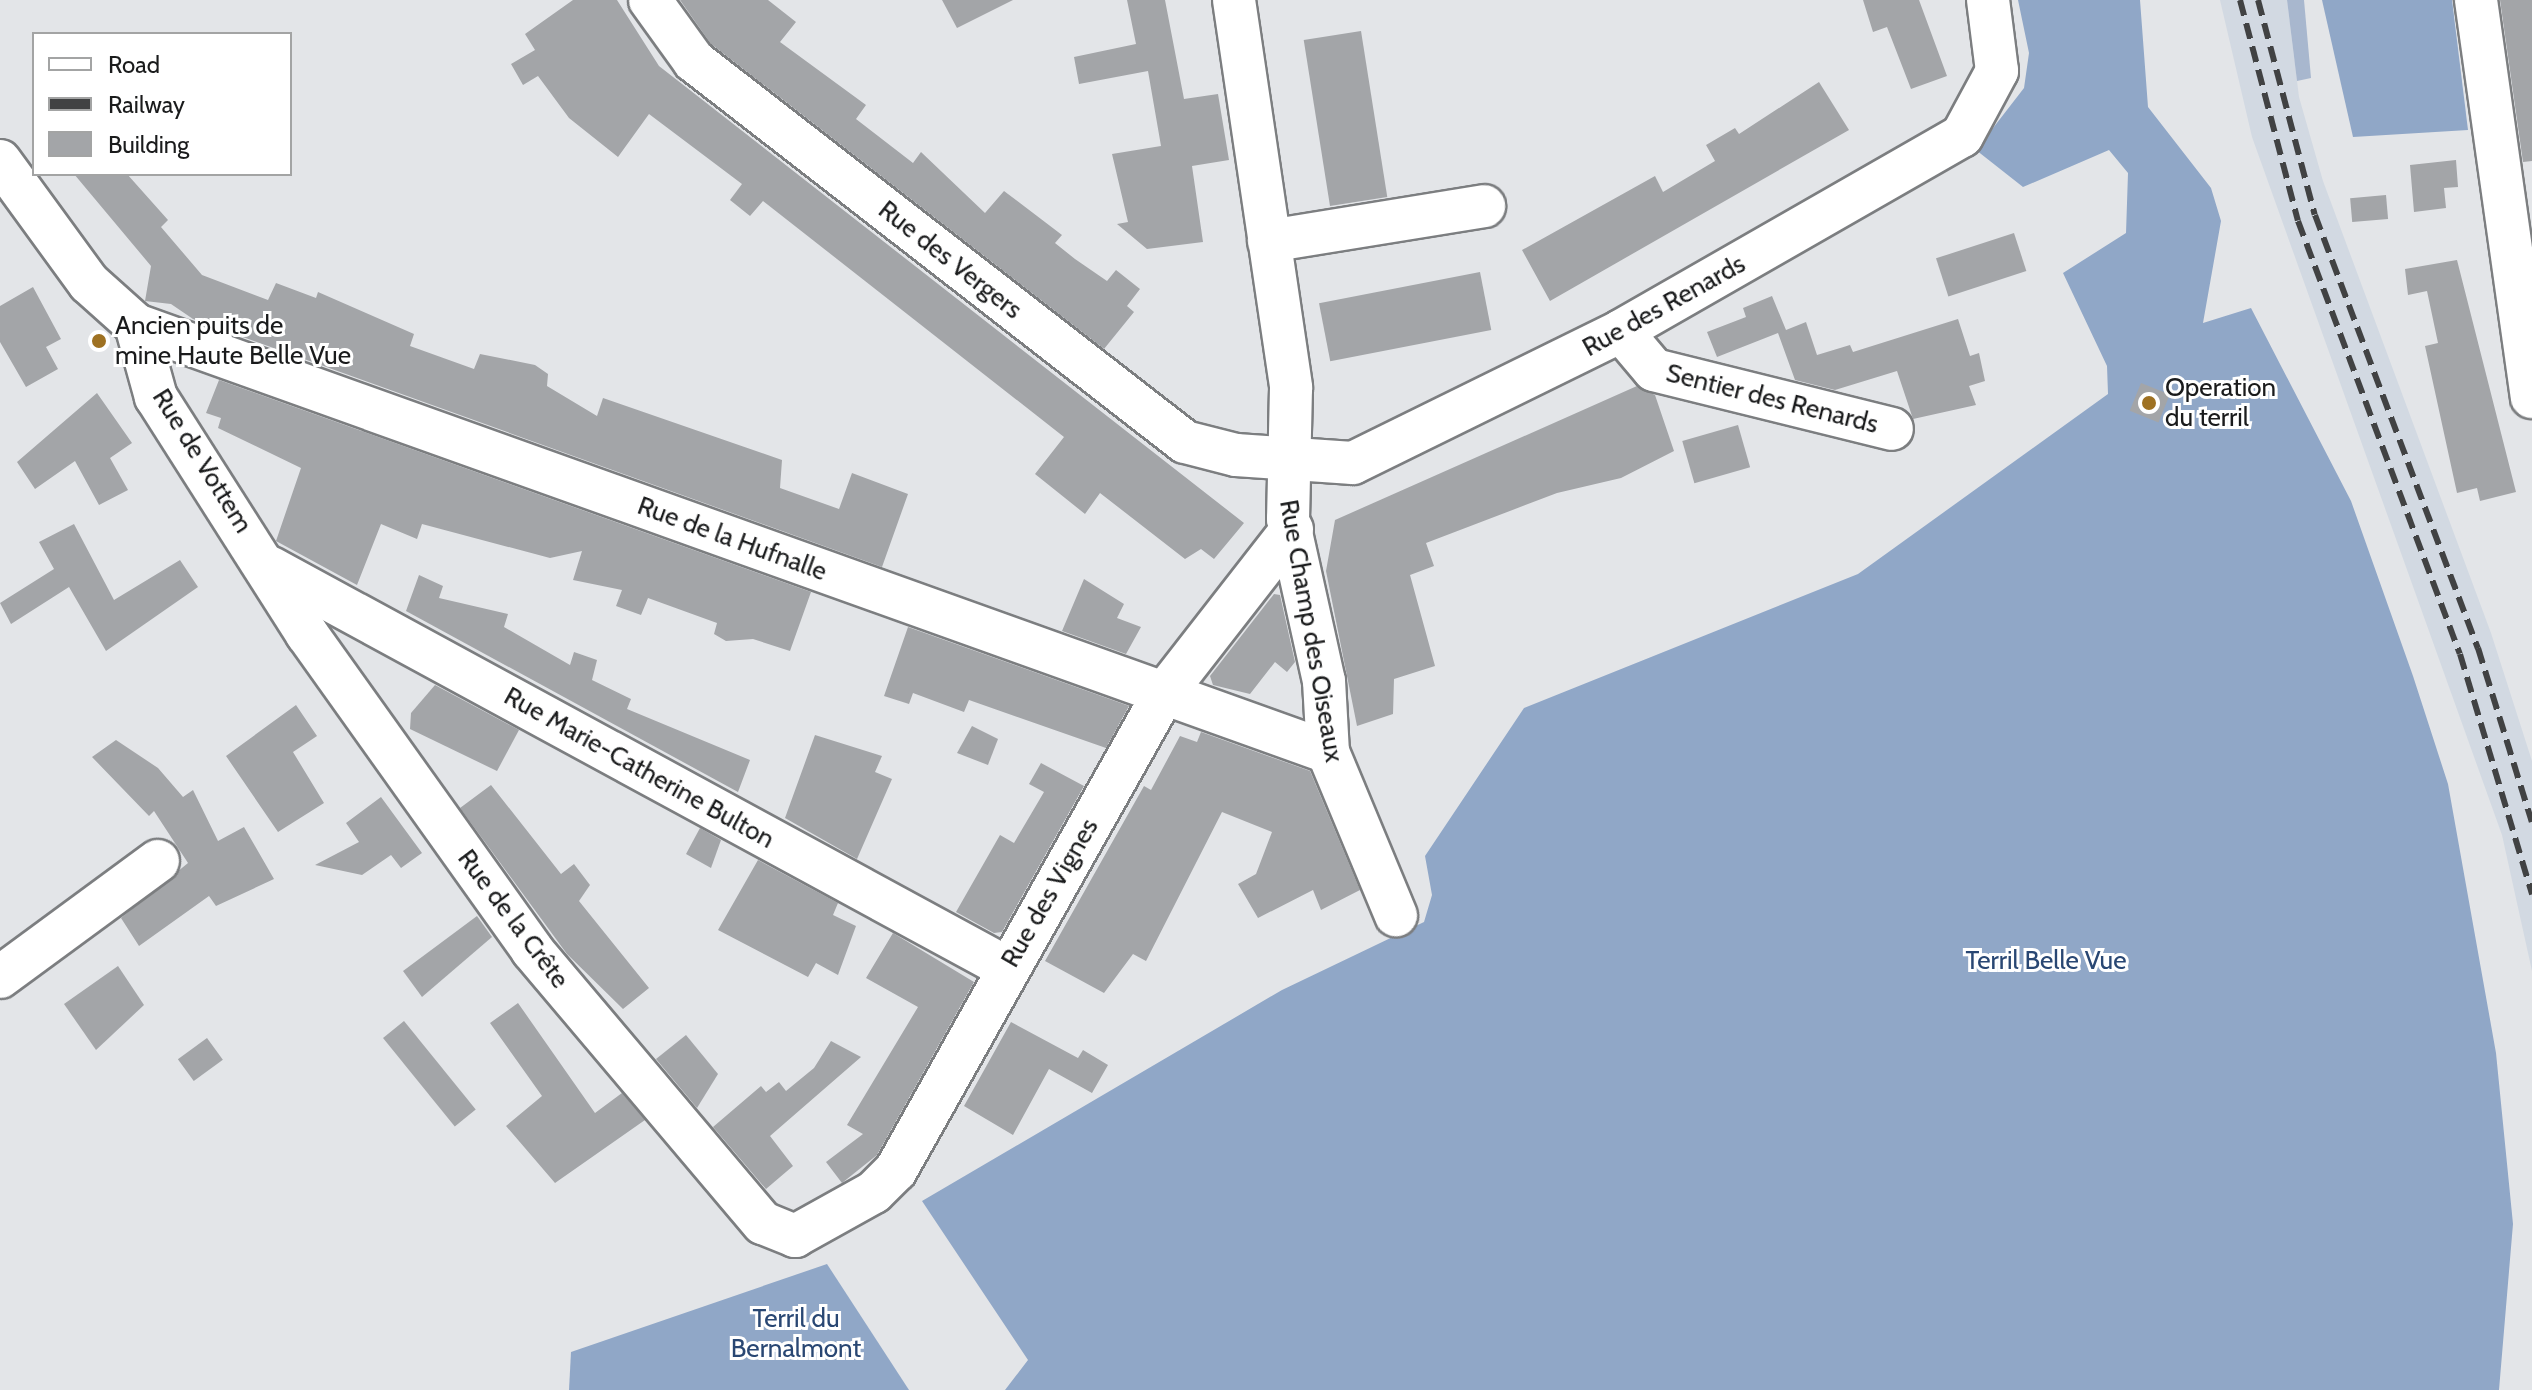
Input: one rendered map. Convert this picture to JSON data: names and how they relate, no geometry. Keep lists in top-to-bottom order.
{
  "streets": {
    "street": [
      "Rue des Vergers",
      "Rue des Renards",
      "Sentier des Renards",
      "Rue de Vottem",
      "Rue de la Hufnalle",
      "Rue Champ des Oiseaux",
      "Rue Marie-Catherine Bulton",
      "Rue des Vignes",
      "Rue de la Crête"
    ]
  },
  "crossings": [
    ["Rue des Vergers", "Rue des Renards"],
    ["Rue des Vergers", "Rue Champ des Oiseaux"],
    ["Rue des Renards", "Sentier des Renards"],
    ["Rue des Renards", "Rue Champ des Oiseaux"],
    ["Rue de Vottem", "Rue de la Hufnalle"],
    ["Rue de Vottem", "Rue Marie-Catherine Bulton"],
    ["Rue de Vottem", "Rue de la Crête"],
    ["Rue de la Hufnalle", "Rue Champ des Oiseaux"],
    ["Rue de la Hufnalle", "Rue des Vignes"],
    ["Rue Champ des Oiseaux", "Rue des Vignes"],
    ["Rue Marie-Catherine Bulton", "Rue des Vignes"],
    ["Rue Marie-Catherine Bulton", "Rue de la Crête"],
    ["Rue des Vignes", "Rue de la Crête"]
  ],
  "parks": ["Terril Belle Vue", "Terril du Bernalmont"],
  "places": ["Ancien puits de mine Haute Belle Vue", "Operation du terril"],
  "legend": ["Road", "Railway", "Building"]
}
